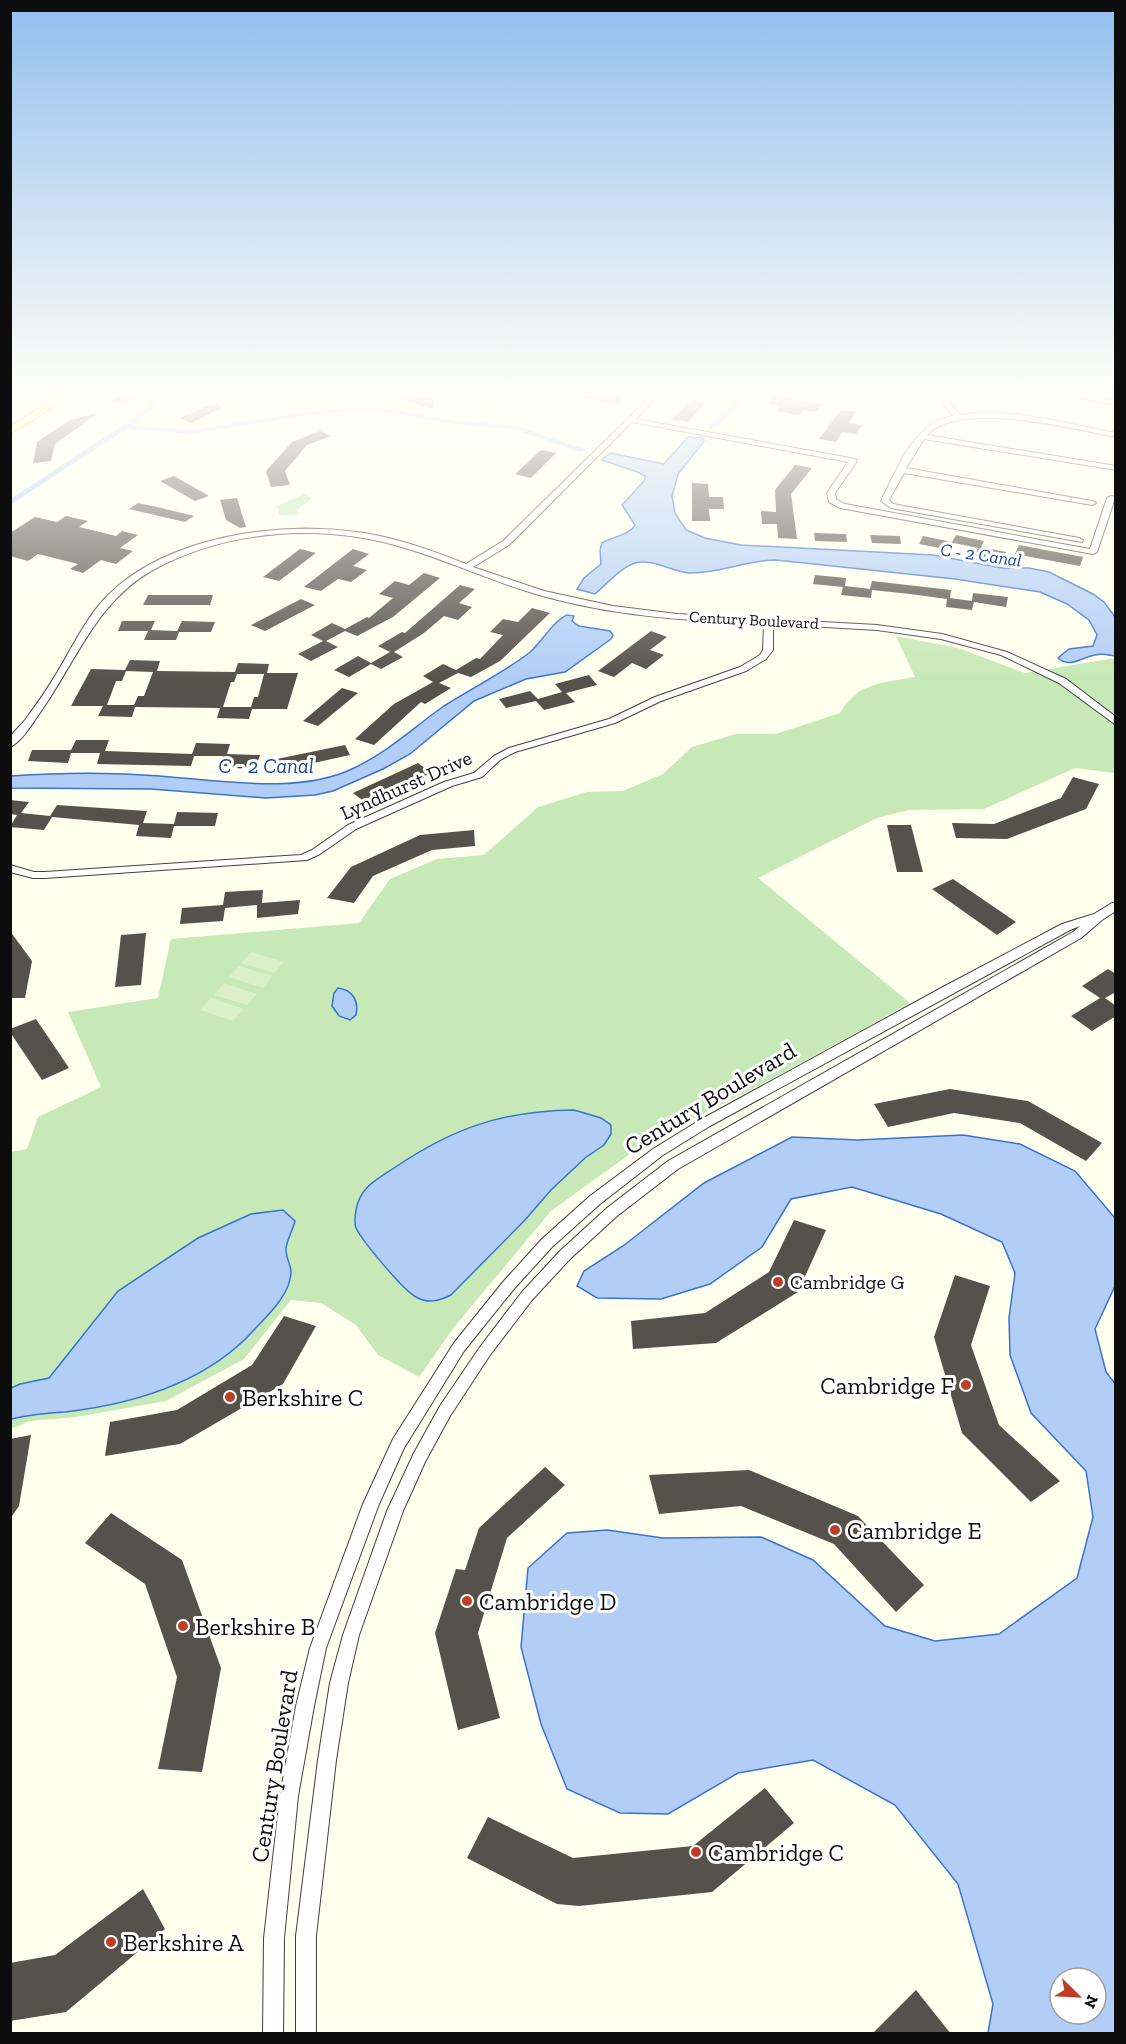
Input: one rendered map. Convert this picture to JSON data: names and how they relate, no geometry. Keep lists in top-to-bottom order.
{
  "streets": {
    "street": ["Century Boulevard", "Lyndhurst Drive"]
  },
  "crossings": [
    ["Century Boulevard", "Lyndhurst Drive"]
  ],
  "water": ["C - 2 Canal"],
  "places": [
    "Cambridge G",
    "Cambridge F",
    "Berkshire C",
    "Cambridge E",
    "Cambridge D",
    "Berkshire B",
    "Cambridge C",
    "Berkshire A"
  ],
  "north": "bottom right"
}
